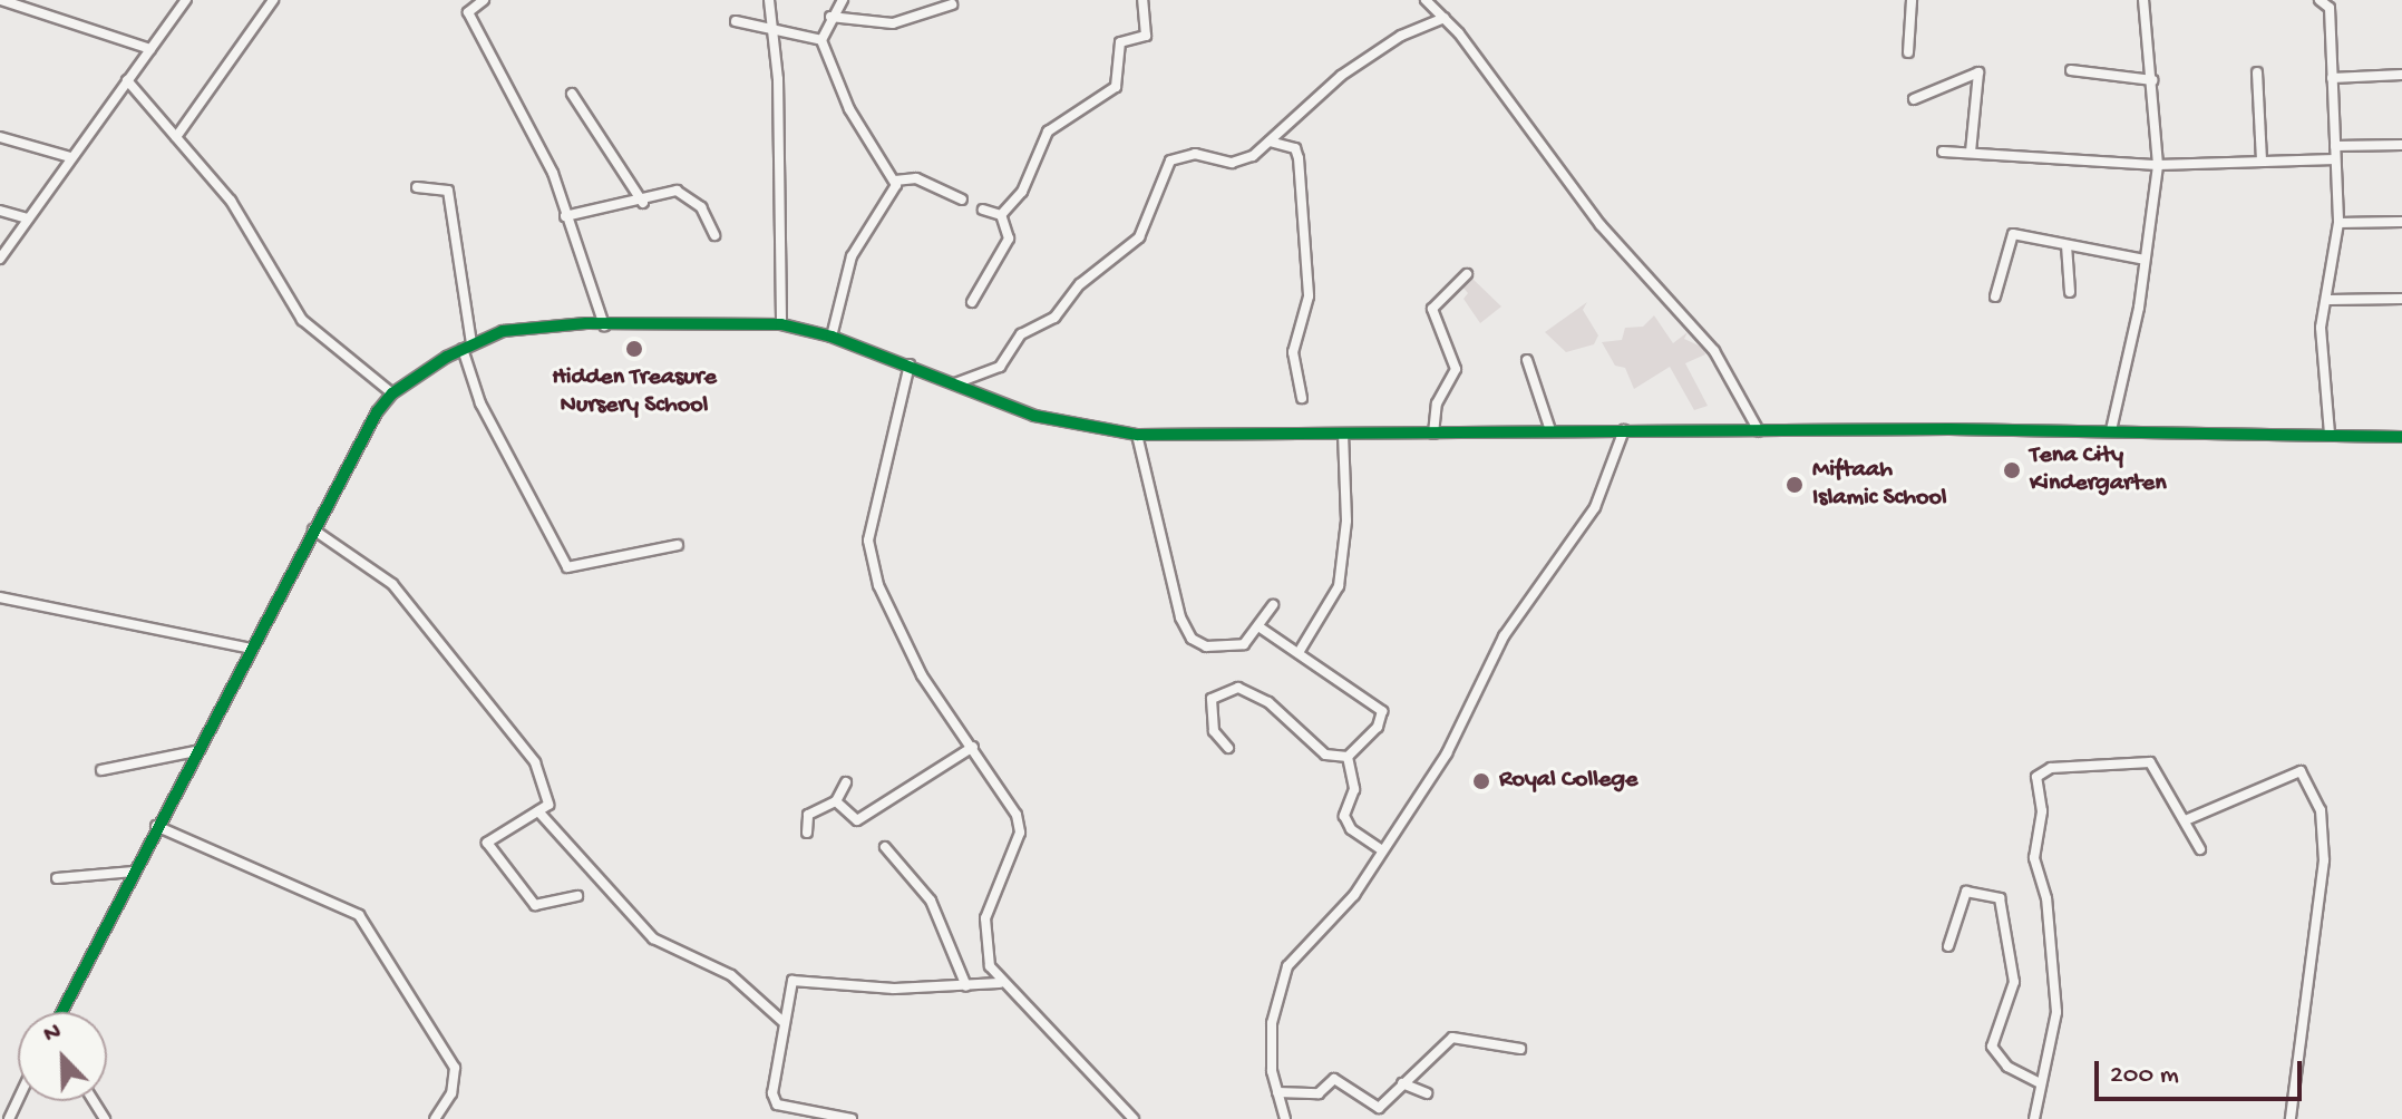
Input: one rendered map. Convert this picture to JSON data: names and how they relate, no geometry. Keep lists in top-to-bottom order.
{
  "places": [
    "Hidden Treasure Nursery School",
    "Tena City Kindergarten",
    "Miftaah Islamic School",
    "Royal College"
  ],
  "scale_bar": "200 m",
  "north": "top left"
}
